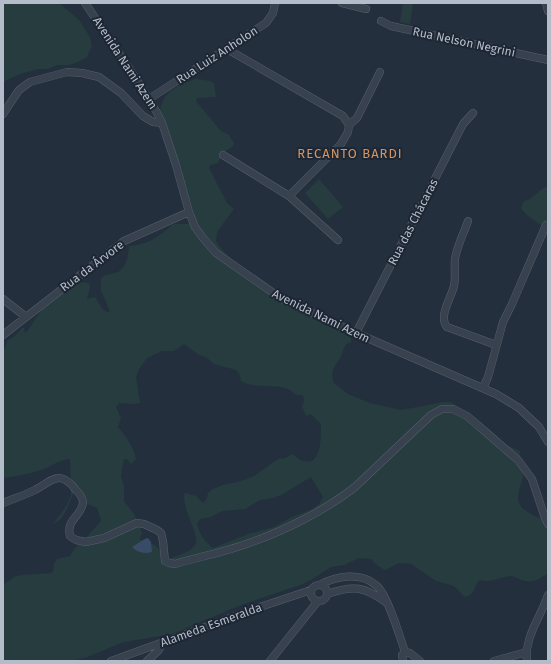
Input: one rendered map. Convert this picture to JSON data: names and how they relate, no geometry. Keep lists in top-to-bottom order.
{
  "streets": {
    "street": [
      "Rua Nelson Negrini",
      "Rua Luiz Anholon",
      "Avenida Nami Azem",
      "Rua das Chácaras",
      "Rua da Árvore",
      "Alameda Esmeralda"
    ]
  },
  "crossings": [
    ["Rua Luiz Anholon", "Avenida Nami Azem"],
    ["Avenida Nami Azem", "Rua das Chácaras"],
    ["Avenida Nami Azem", "Rua da Árvore"]
  ],
  "districts": ["RECANTO BARDI"]
}
